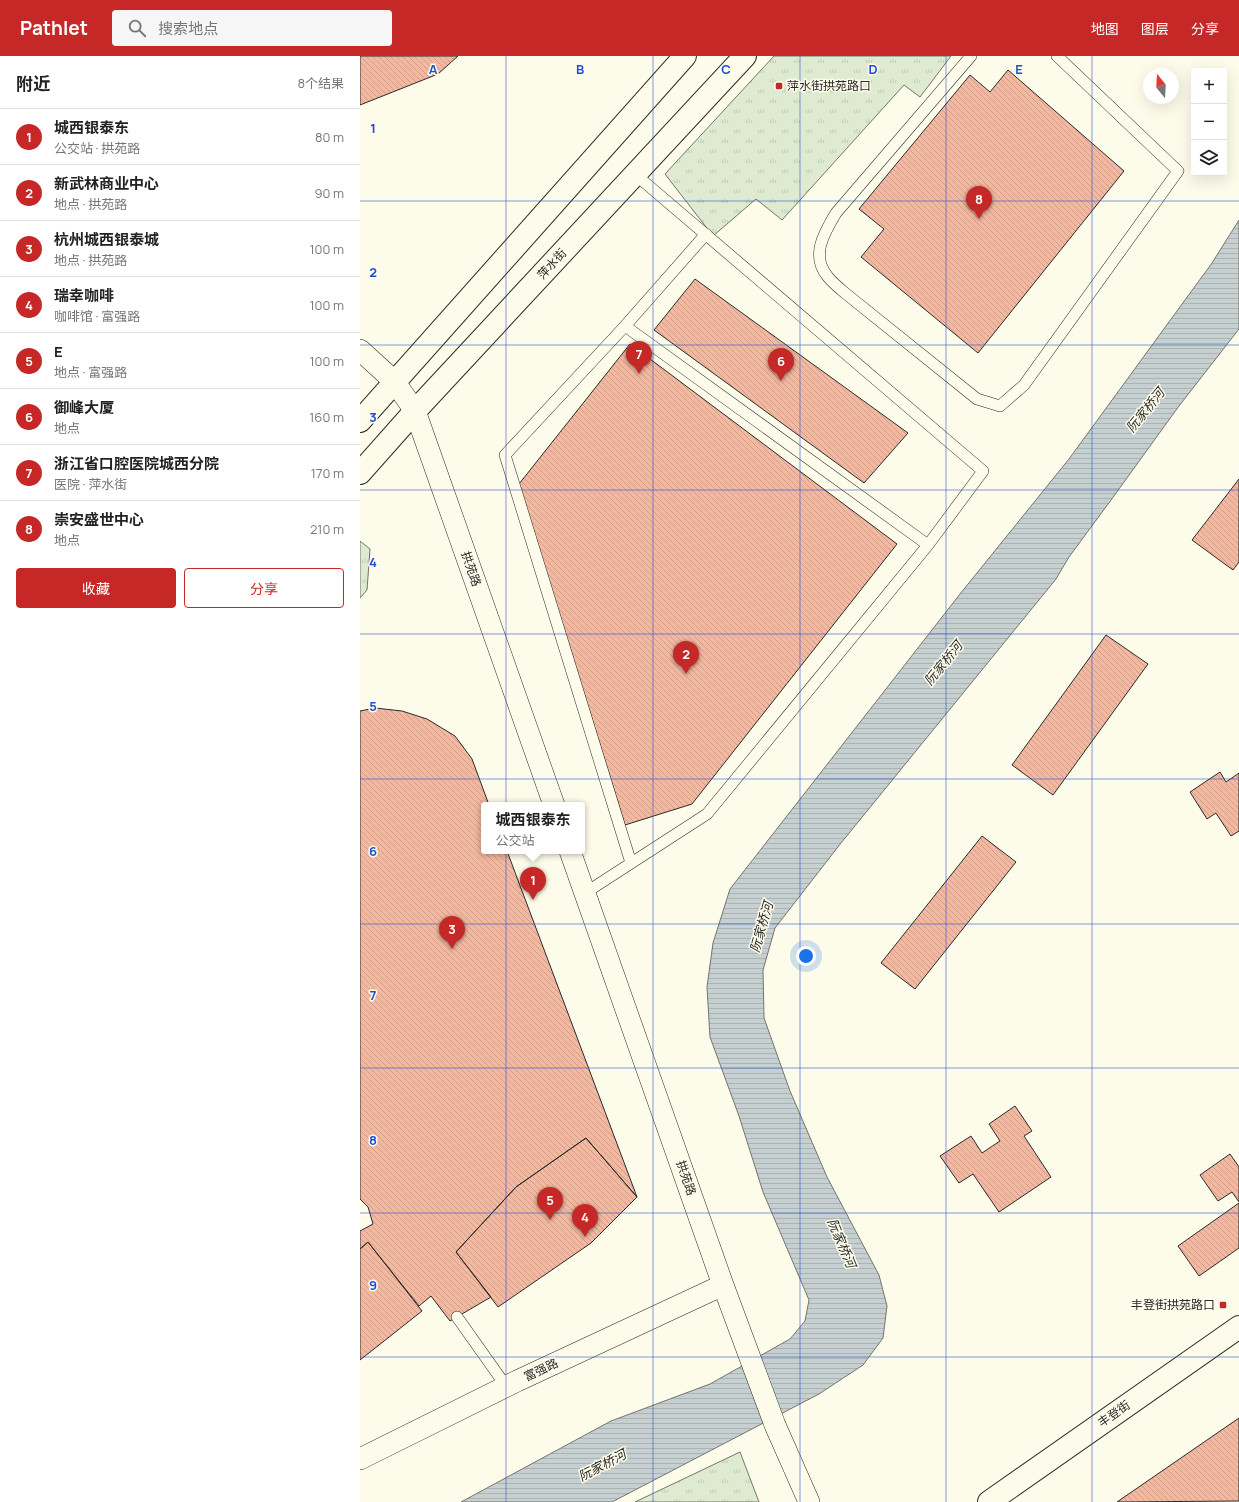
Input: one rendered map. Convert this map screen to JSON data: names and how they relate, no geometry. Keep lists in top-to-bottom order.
{
  "streets": {
    "main road": ["萍水街", "丰登街"],
    "street": ["拱苑路", "富强路"]
  },
  "crossings": [
    ["萍水街", "拱苑路"],
    ["拱苑路", "富强路"]
  ],
  "water": ["阮家桥河"],
  "places": {
    "transit": ["萍水街拱苑路口", "丰登街拱苑路口"]
  },
  "north": "top",
  "page": {
    "header": "Pathlet",
    "search": "搜索地点",
    "nav": ["地图", "图层", "分享"],
    "heading": ["附近", "8个结果"],
    "map_buttons": ["+", "−"],
    "list": [
      {
        "mark": "1",
        "name": "城西银泰东",
        "note": "公交站 · 拱苑路",
        "value": "80 m"
      },
      {
        "mark": "2",
        "name": "新武林商业中心",
        "note": "地点 · 拱苑路",
        "value": "90 m"
      },
      {
        "mark": "3",
        "name": "杭州城西银泰城",
        "note": "地点 · 拱苑路",
        "value": "100 m"
      },
      {
        "mark": "4",
        "name": "瑞幸咖啡",
        "note": "咖啡馆 · 富强路",
        "value": "100 m"
      },
      {
        "mark": "5",
        "name": "E",
        "note": "地点 · 富强路",
        "value": "100 m"
      },
      {
        "mark": "6",
        "name": "御峰大厦",
        "note": "地点",
        "value": "160 m"
      },
      {
        "mark": "7",
        "name": "浙江省口腔医院城西分院",
        "note": "医院 · 萍水街",
        "value": "170 m"
      },
      {
        "mark": "8",
        "name": "崇安盛世中心",
        "note": "地点",
        "value": "210 m"
      }
    ],
    "pins": [
      "8",
      "7",
      "6",
      "2",
      "1",
      "3",
      "5",
      "4"
    ],
    "buttons": ["收藏", "分享"],
    "popup": ["城西银泰东", "公交站"]
  },
  "grid": {
    "columns": [
      "A",
      "B",
      "C",
      "D",
      "E"
    ],
    "rows": [
      "1",
      "2",
      "3",
      "4",
      "5",
      "6",
      "7",
      "8",
      "9"
    ]
  }
}
